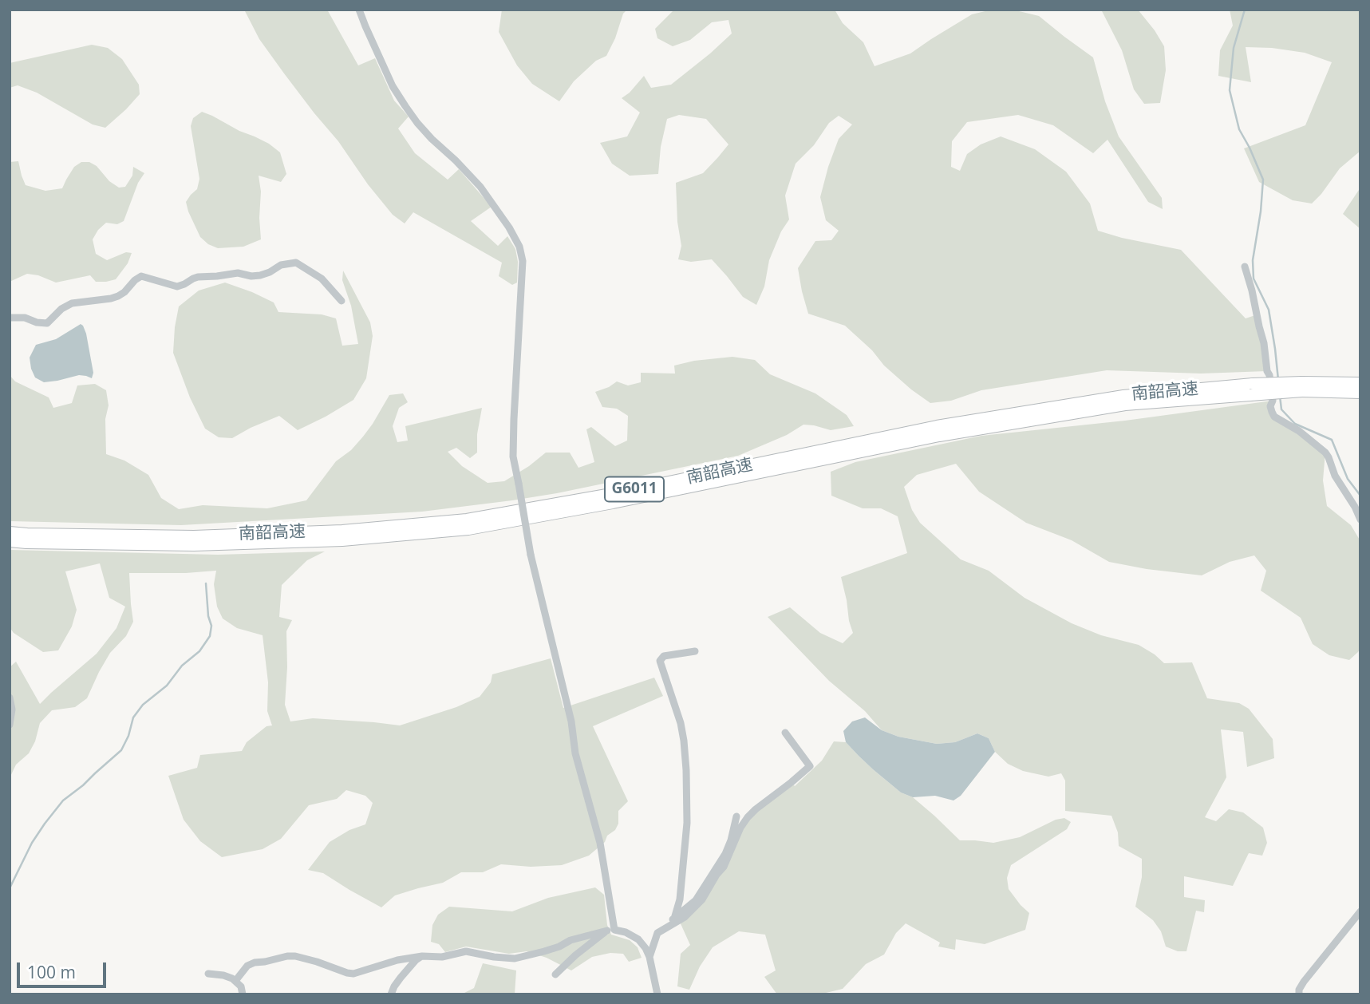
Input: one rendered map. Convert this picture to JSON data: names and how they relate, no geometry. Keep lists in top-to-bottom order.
{
  "streets": {
    "highway": ["南韶高速", "G6011"]
  },
  "scale_bar": "100 m"
}
